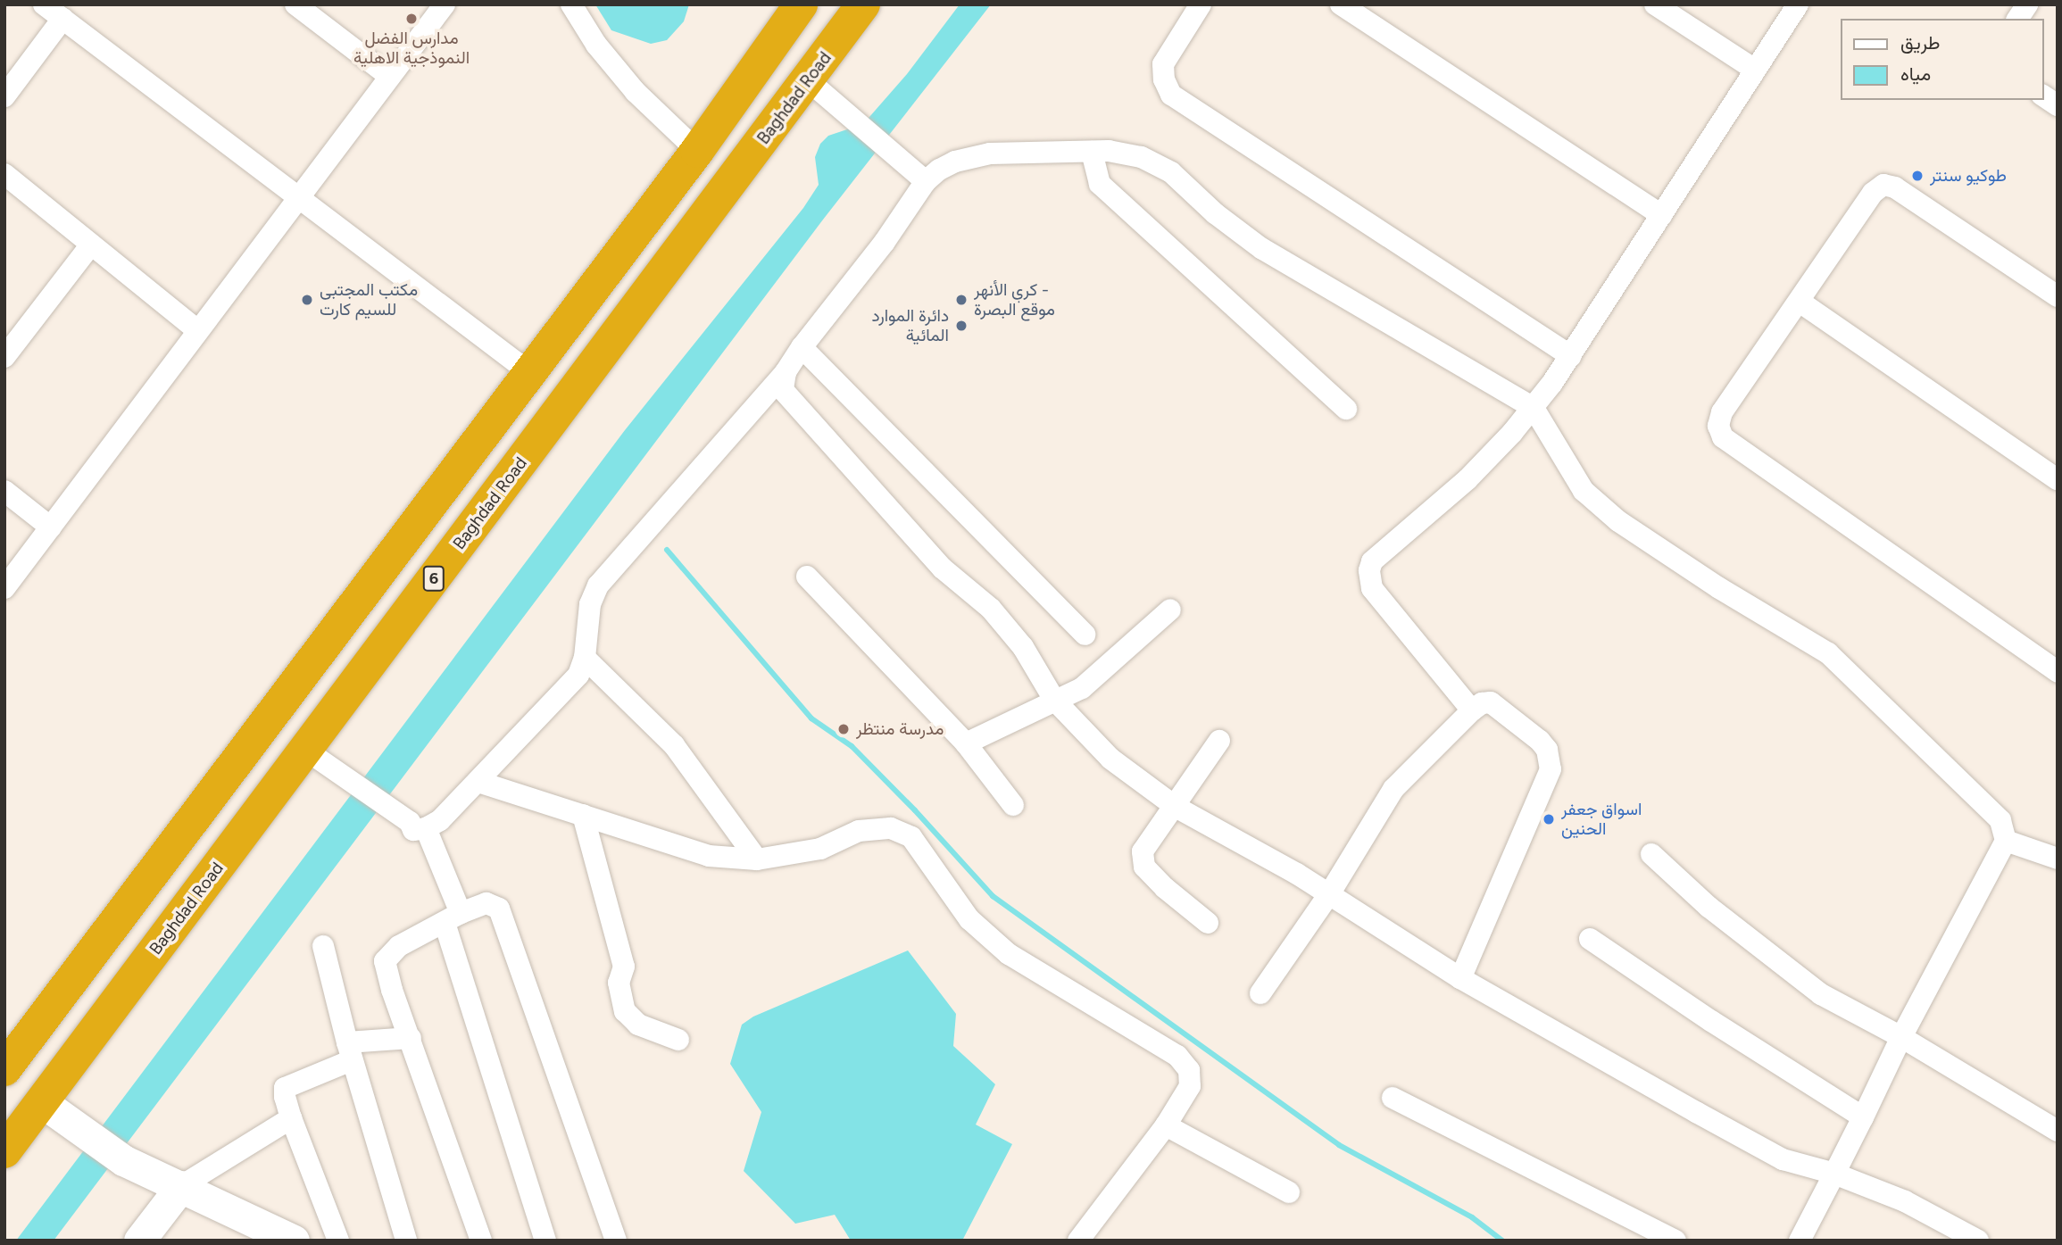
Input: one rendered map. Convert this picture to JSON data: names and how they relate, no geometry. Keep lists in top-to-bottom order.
{
  "streets": {
    "highway": ["Baghdad Road", "6"]
  },
  "places": [
    "مدارس الفضل النموذجية الاهلية",
    "طوكيو سنتر",
    "مكتب المجتبى للسيم كارت",
    "كري الأنهر - موقع البصرة",
    "دائرة الموارد المائية",
    "مدرسة منتظر",
    "اسواق جعفر الحنين"
  ],
  "legend": ["طريق", "مياه"]
}
